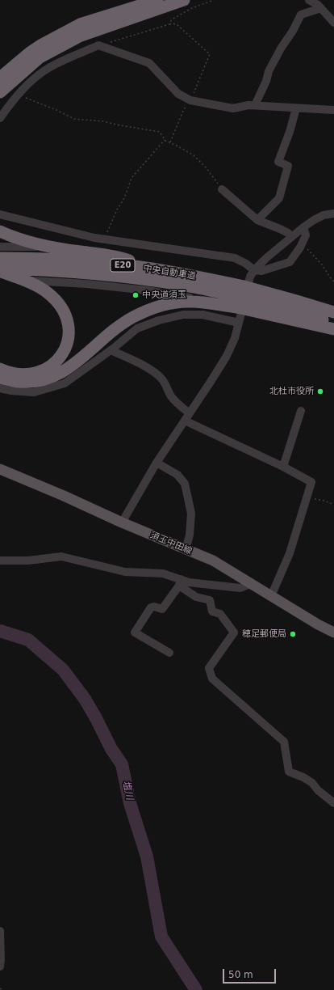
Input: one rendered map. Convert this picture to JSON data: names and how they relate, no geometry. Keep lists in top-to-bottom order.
{
  "streets": {
    "highway": ["E20", "中央自動車道"],
    "main road": ["須玉中田線"]
  },
  "water": ["塩川"],
  "places": ["中央道須玉", "北杜市役所", "穂足郵便局"],
  "scale_bar": "50 m"
}
